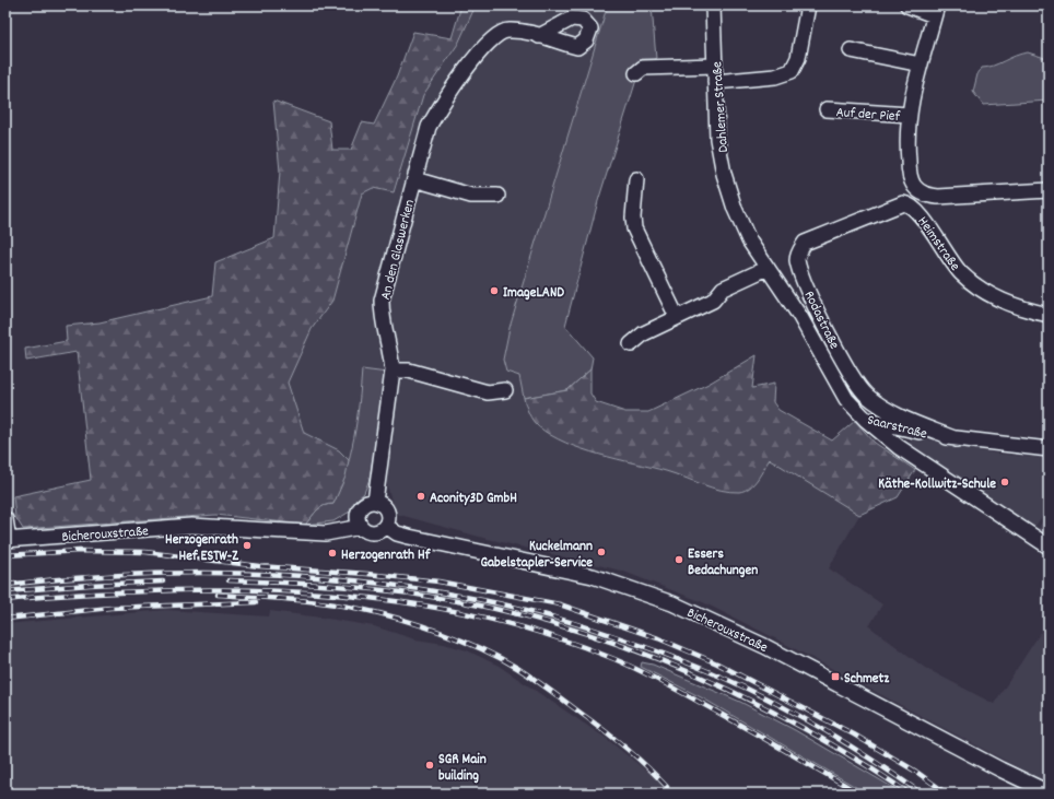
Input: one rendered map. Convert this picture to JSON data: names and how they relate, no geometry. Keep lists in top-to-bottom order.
{
  "streets": {
    "street": [
      "Dahlemer Straße",
      "Auf der Pief",
      "Heimstraße",
      "An den Glaswerken",
      "Rodastraße",
      "Saarstraße",
      "Bicherouxstraße"
    ]
  },
  "crossings": [
    ["Dahlemer Straße", "Saarstraße"],
    ["Heimstraße", "Rodastraße"],
    ["An den Glaswerken", "Bicherouxstraße"],
    ["Rodastraße", "Saarstraße"]
  ],
  "places": {
    "other": [
      "ImageLAND",
      "Käthe-Kollwitz-Schule",
      "Aconity3D GmbH",
      "Herzogenrath Hef ESTW-Z",
      "Kuckelmann Gabelstapler-Service",
      "Herzogenrath Hf",
      "Essers Bedachungen",
      "SGR Main building"
    ],
    "transit": ["Schmetz"]
  }
}
